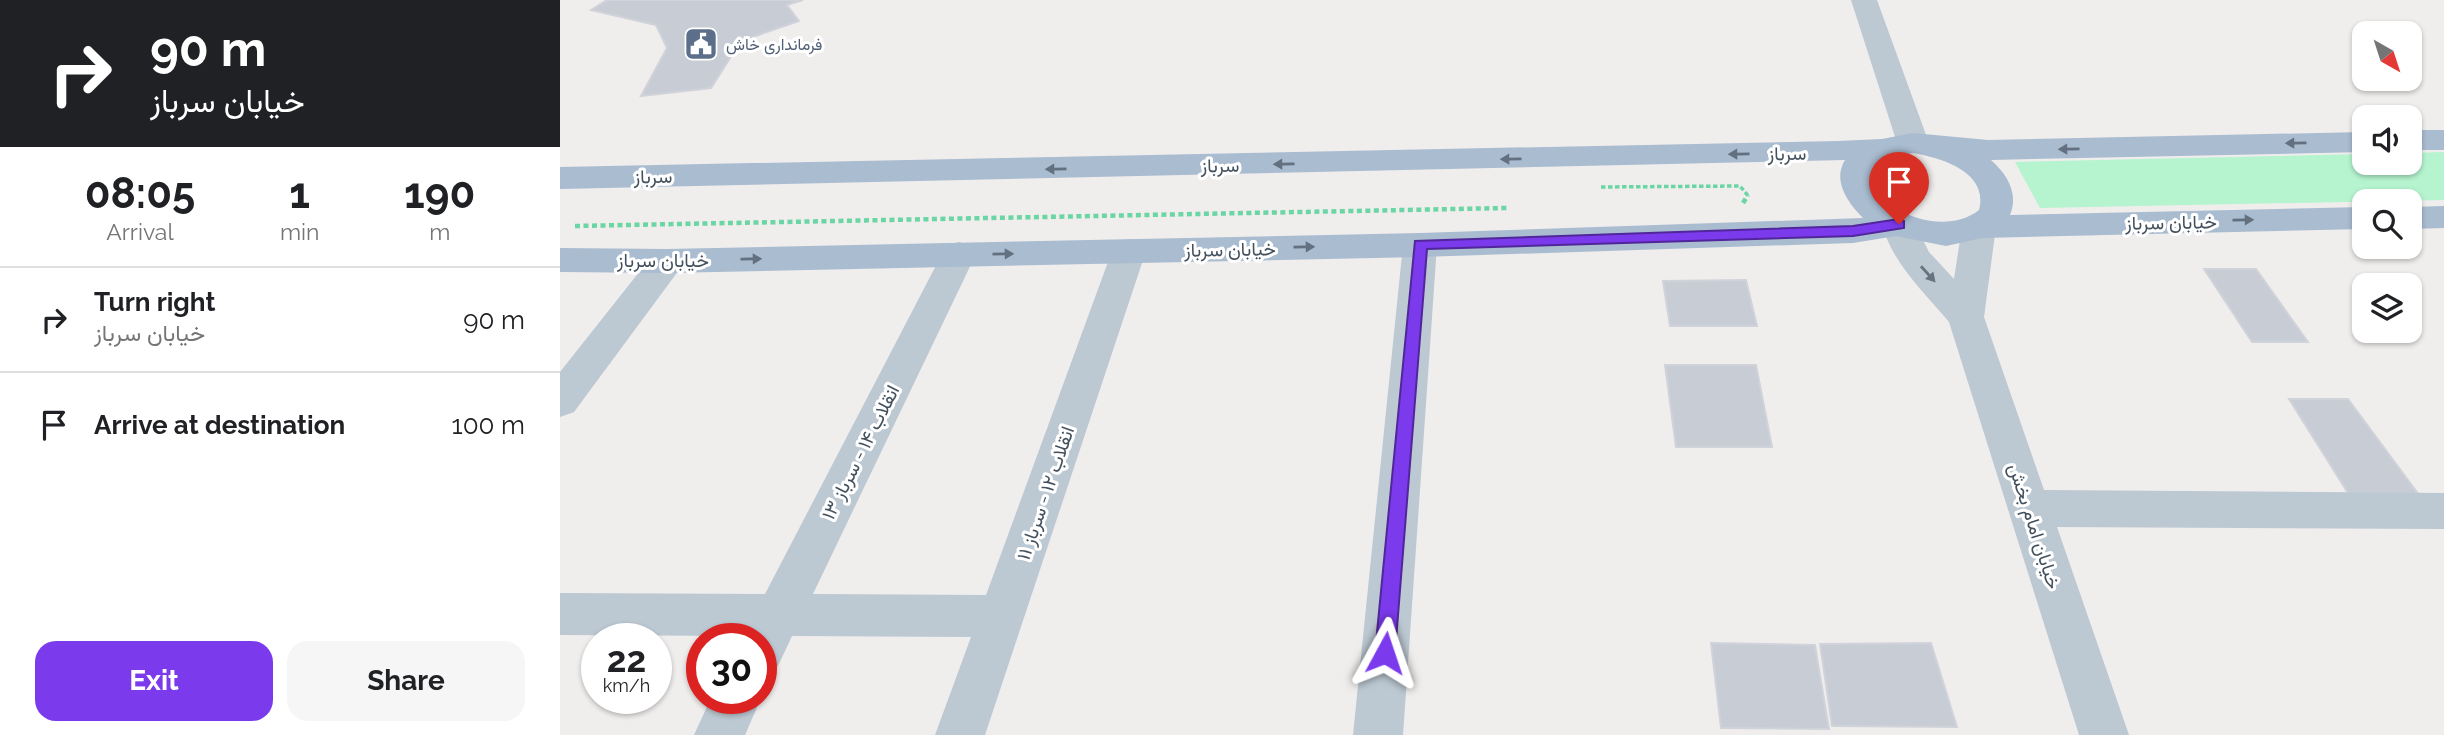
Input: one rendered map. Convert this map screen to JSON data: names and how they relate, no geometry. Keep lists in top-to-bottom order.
{
  "streets": {
    "main road": ["سرباز", "خیابان سرباز"],
    "street": ["انقلاب ۱۴ - سرباز ۱۳", "انقلاب ۱۲ - سرباز ۱۱", "خیابان امام بخش"]
  },
  "crossings": [
    ["سرباز", "خیابان سرباز"],
    ["خیابان سرباز", "انقلاب ۱۴ - سرباز ۱۳"],
    ["خیابان سرباز", "انقلاب ۱۲ - سرباز ۱۱"]
  ],
  "one_way": ["سرباز"],
  "places": {
    "public building": ["فرمانداری خاش"]
  },
  "north": "bottom right",
  "page": {
    "turn": ["90 m", "خیابان سرباز"],
    "eta": [
      "08:05",
      "Arrival",
      "1",
      "min",
      "190",
      "m"
    ],
    "list": [
      {
        "name": "Turn right",
        "note": "خیابان سرباز",
        "value": "90 m"
      },
      {
        "name": "Arrive at destination",
        "value": "100 m"
      }
    ],
    "speed": "22 km/h",
    "limit": "30",
    "buttons": ["Exit", "Share"]
  }
}
